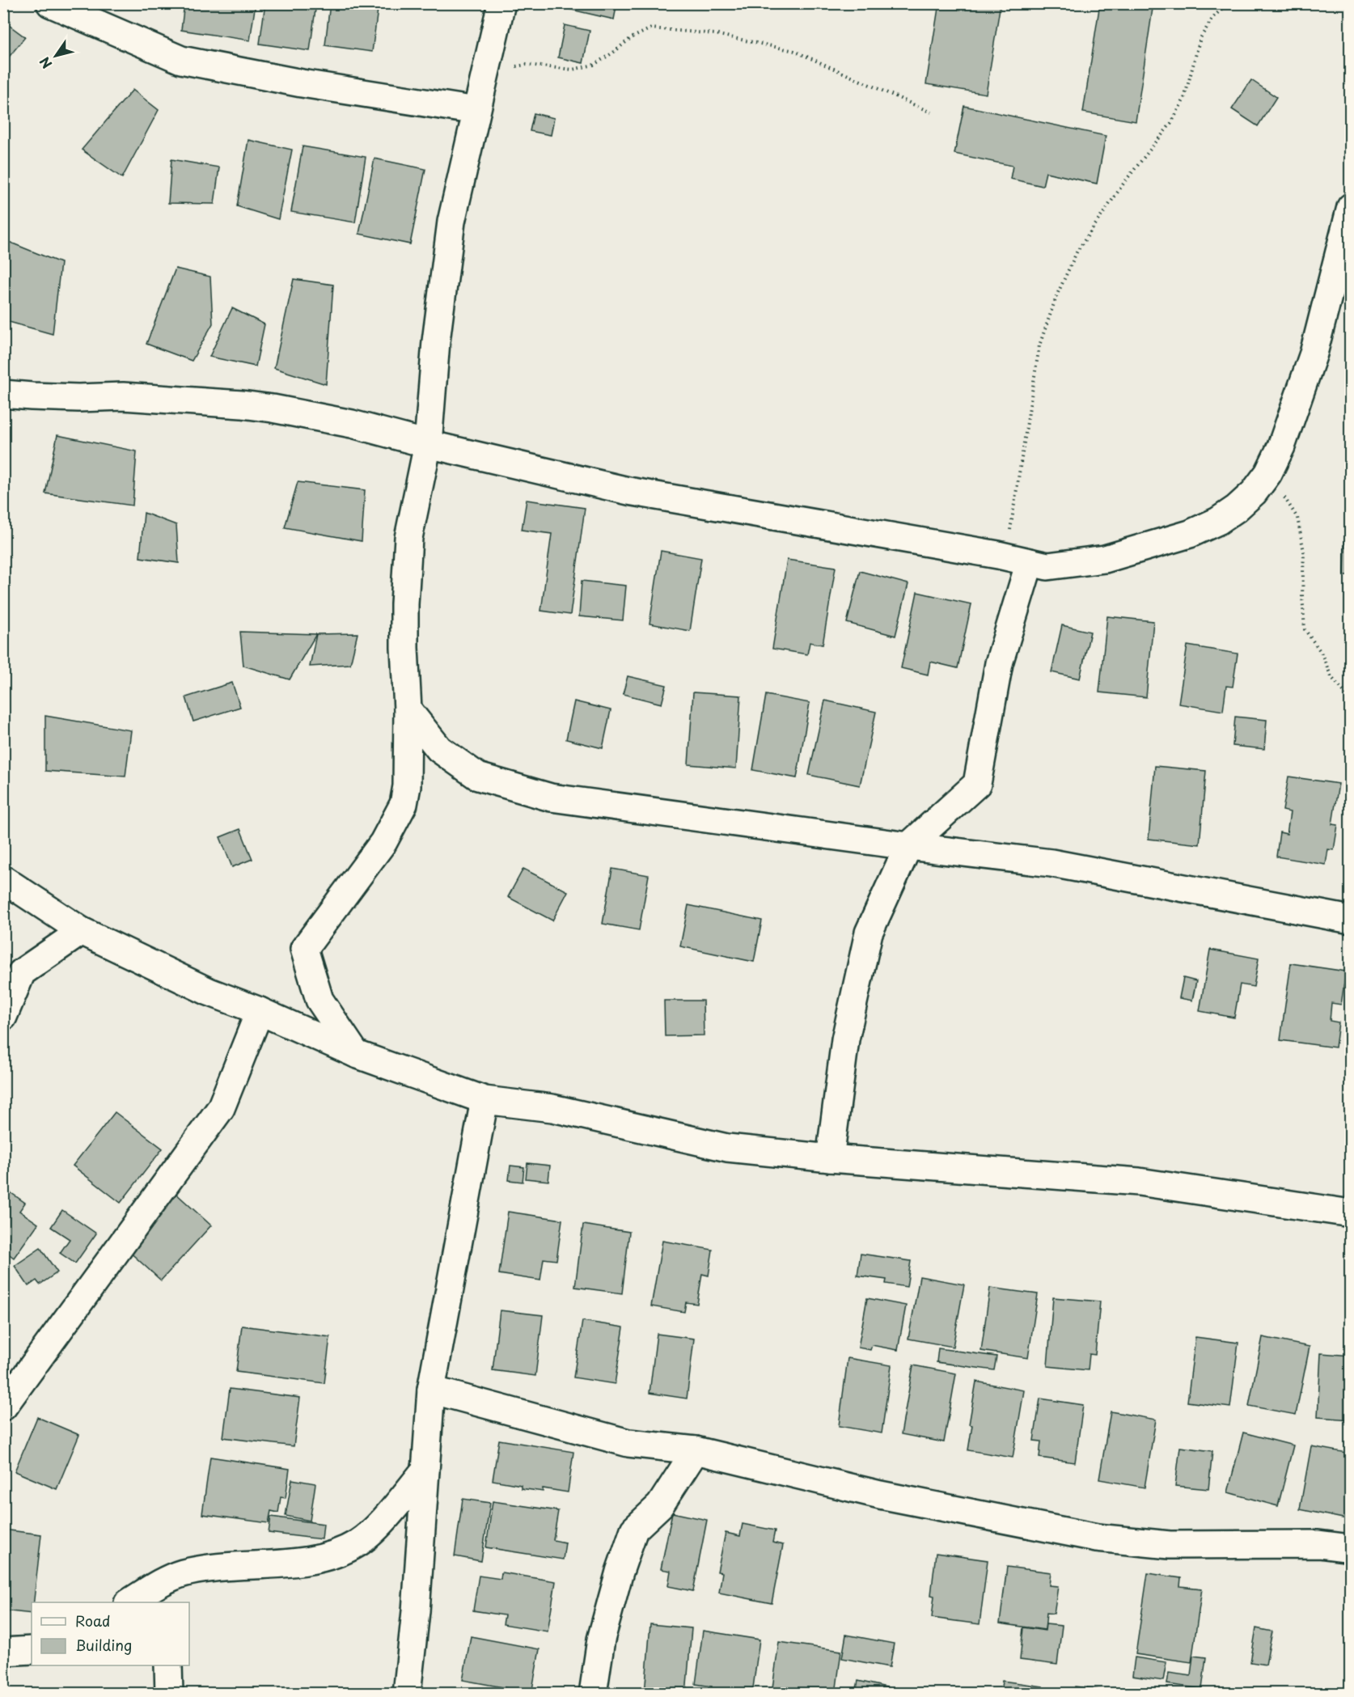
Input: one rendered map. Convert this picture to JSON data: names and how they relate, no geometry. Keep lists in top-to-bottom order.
{
  "legend": ["Road", "Building"],
  "north": "bottom left"
}
